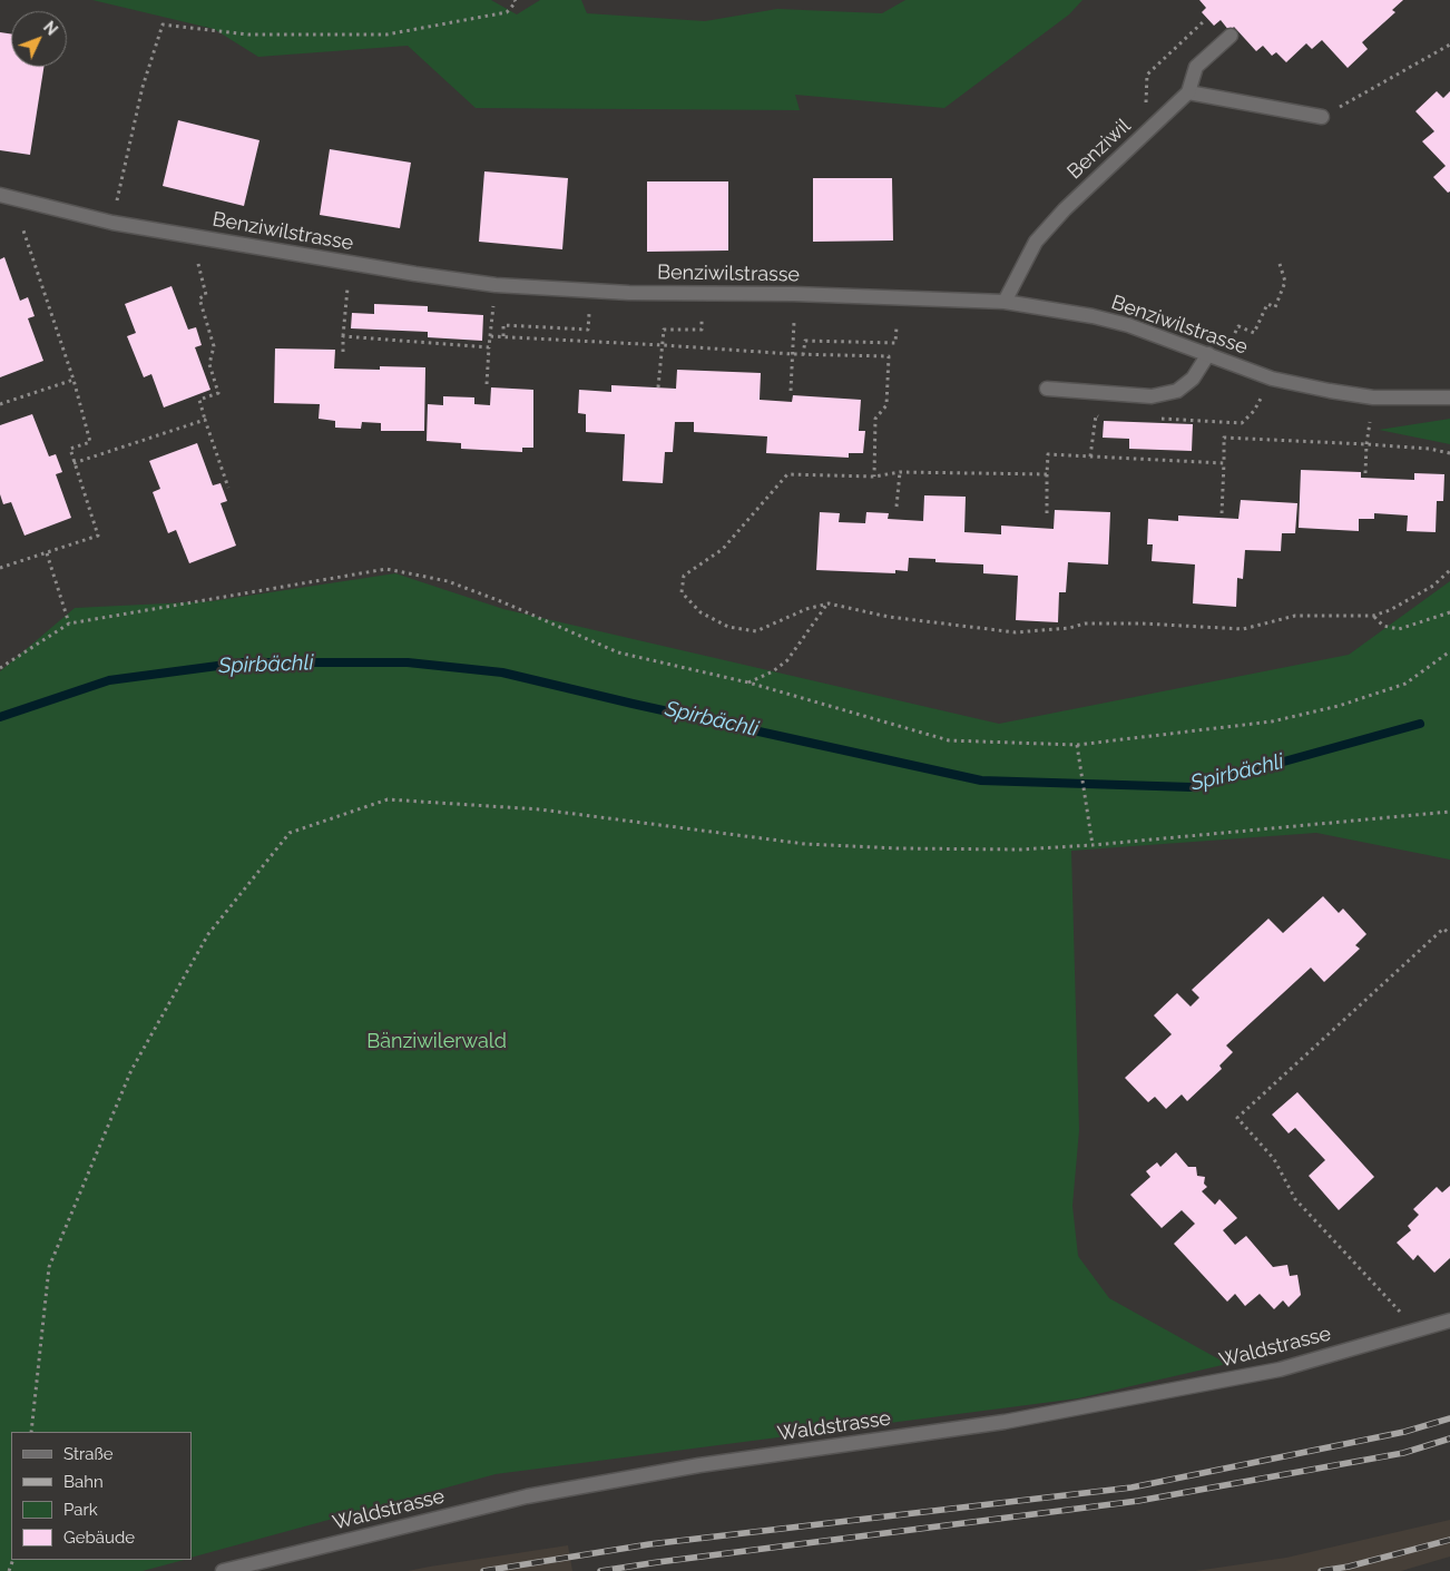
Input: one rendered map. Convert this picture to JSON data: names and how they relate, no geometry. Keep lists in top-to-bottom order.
{
  "streets": {
    "street": ["Benziwil", "Benziwilstrasse", "Waldstrasse"]
  },
  "crossings": [
    ["Benziwil", "Benziwilstrasse"]
  ],
  "water": ["Spirbächli"],
  "parks": ["Bänziwilerwald"],
  "legend": [
    "Straße",
    "Bahn",
    "Park",
    "Gebäude"
  ],
  "north": "top right"
}
